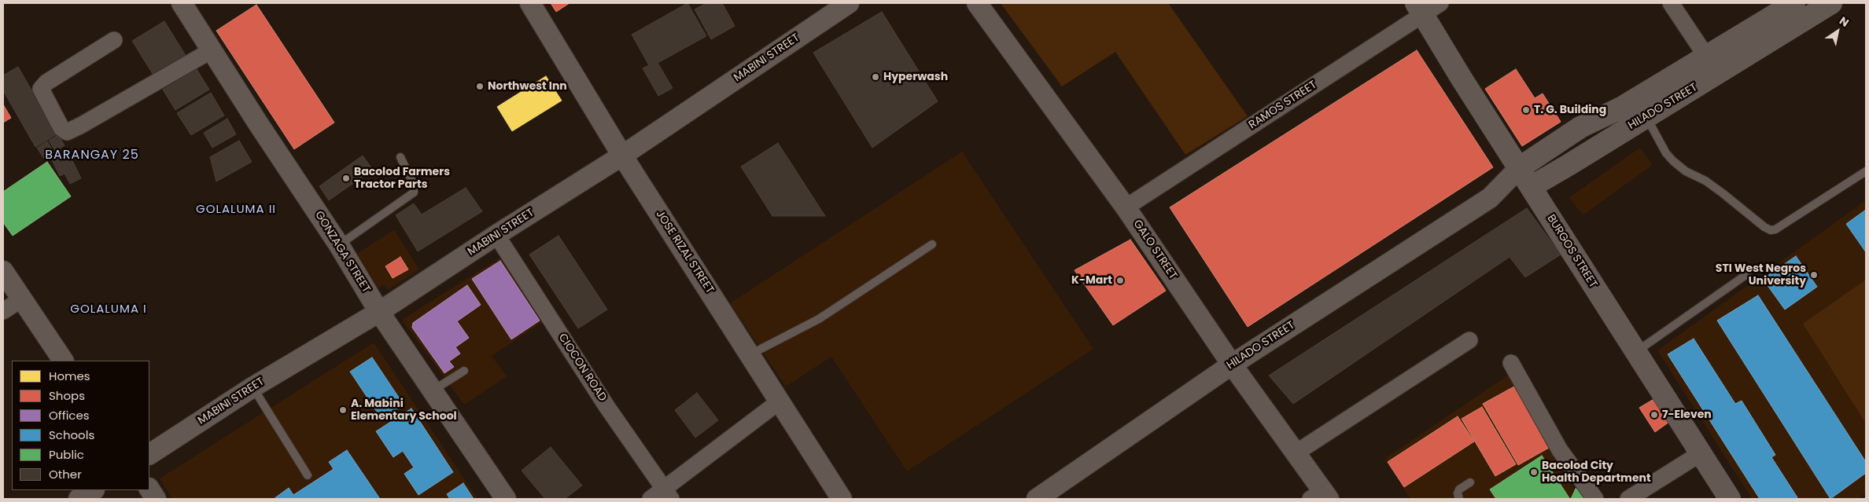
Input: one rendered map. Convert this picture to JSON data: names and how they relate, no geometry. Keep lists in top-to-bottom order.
{
  "streets": {
    "main road": ["HILADO STREET", "BURGOS STREET"],
    "street": [
      "MABINI STREET",
      "RAMOS STREET",
      "GALO STREET",
      "GONZAGA STREET",
      "JOSE RIZAL STREET",
      "CIOCON ROAD"
    ]
  },
  "crossings": [
    ["MABINI STREET", "GONZAGA STREET"],
    ["MABINI STREET", "JOSE RIZAL STREET"],
    ["MABINI STREET", "CIOCON ROAD"],
    ["RAMOS STREET", "GALO STREET"],
    ["RAMOS STREET", "BURGOS STREET"],
    ["HILADO STREET", "GALO STREET"],
    ["HILADO STREET", "BURGOS STREET"]
  ],
  "districts": ["BARANGAY 25", "GOLALUMA II", "GOLALUMA I"],
  "places": [
    "Hyperwash",
    "Northwest Inn",
    "T. G. Building",
    "Bacolod Farmers Tractor Parts",
    "STI West Negros University",
    "K-Mart",
    "A. Mabini Elementary School",
    "7-Eleven",
    "Bacolod City Health Department"
  ],
  "legend": [
    "Homes",
    "Shops",
    "Offices",
    "Schools",
    "Public",
    "Other"
  ],
  "north": "top right"
}
